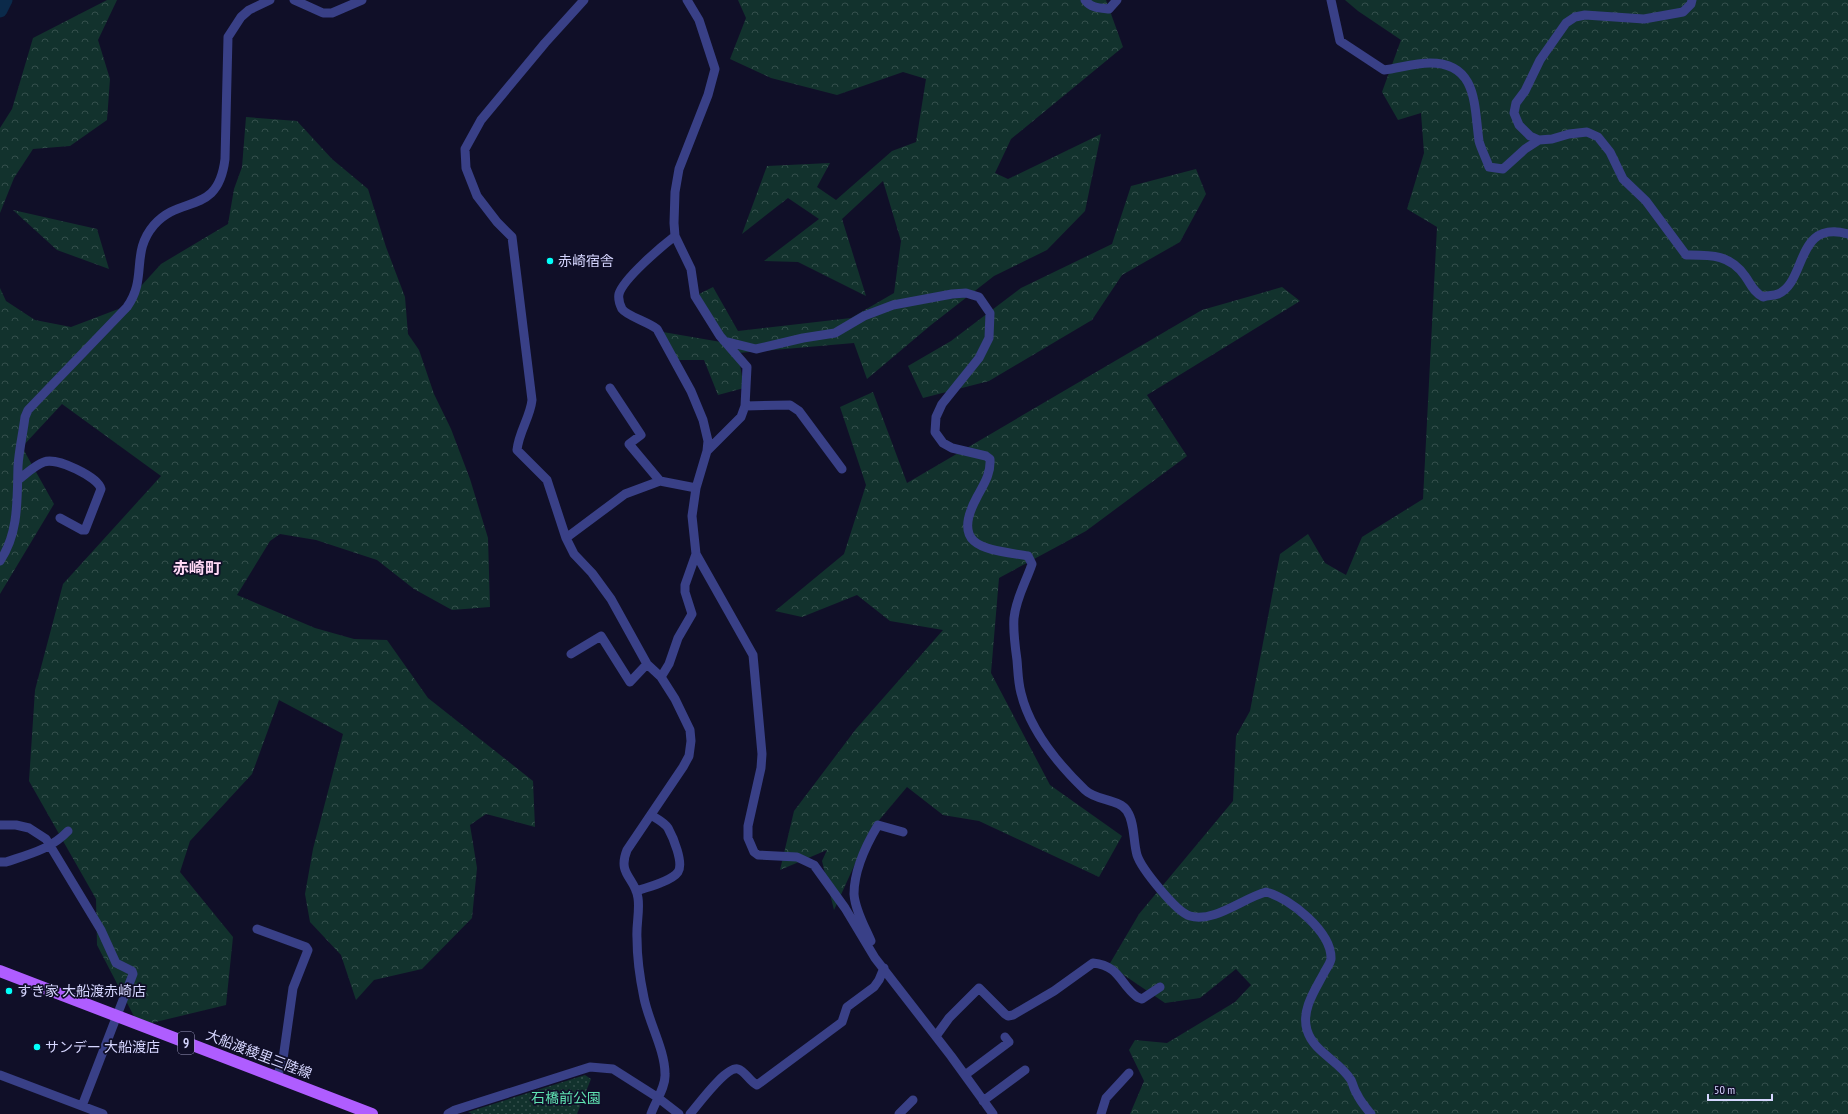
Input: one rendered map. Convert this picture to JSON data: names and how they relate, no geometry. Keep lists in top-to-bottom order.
{
  "streets": {
    "main road": ["9", "大船渡綾里三陸線"]
  },
  "districts": ["赤崎町"],
  "parks": ["石橋前公園"],
  "places": ["赤崎宿舎", "すき家 大船渡赤崎店", "サンデー 大船渡店"],
  "scale_bar": "50 m"
}
